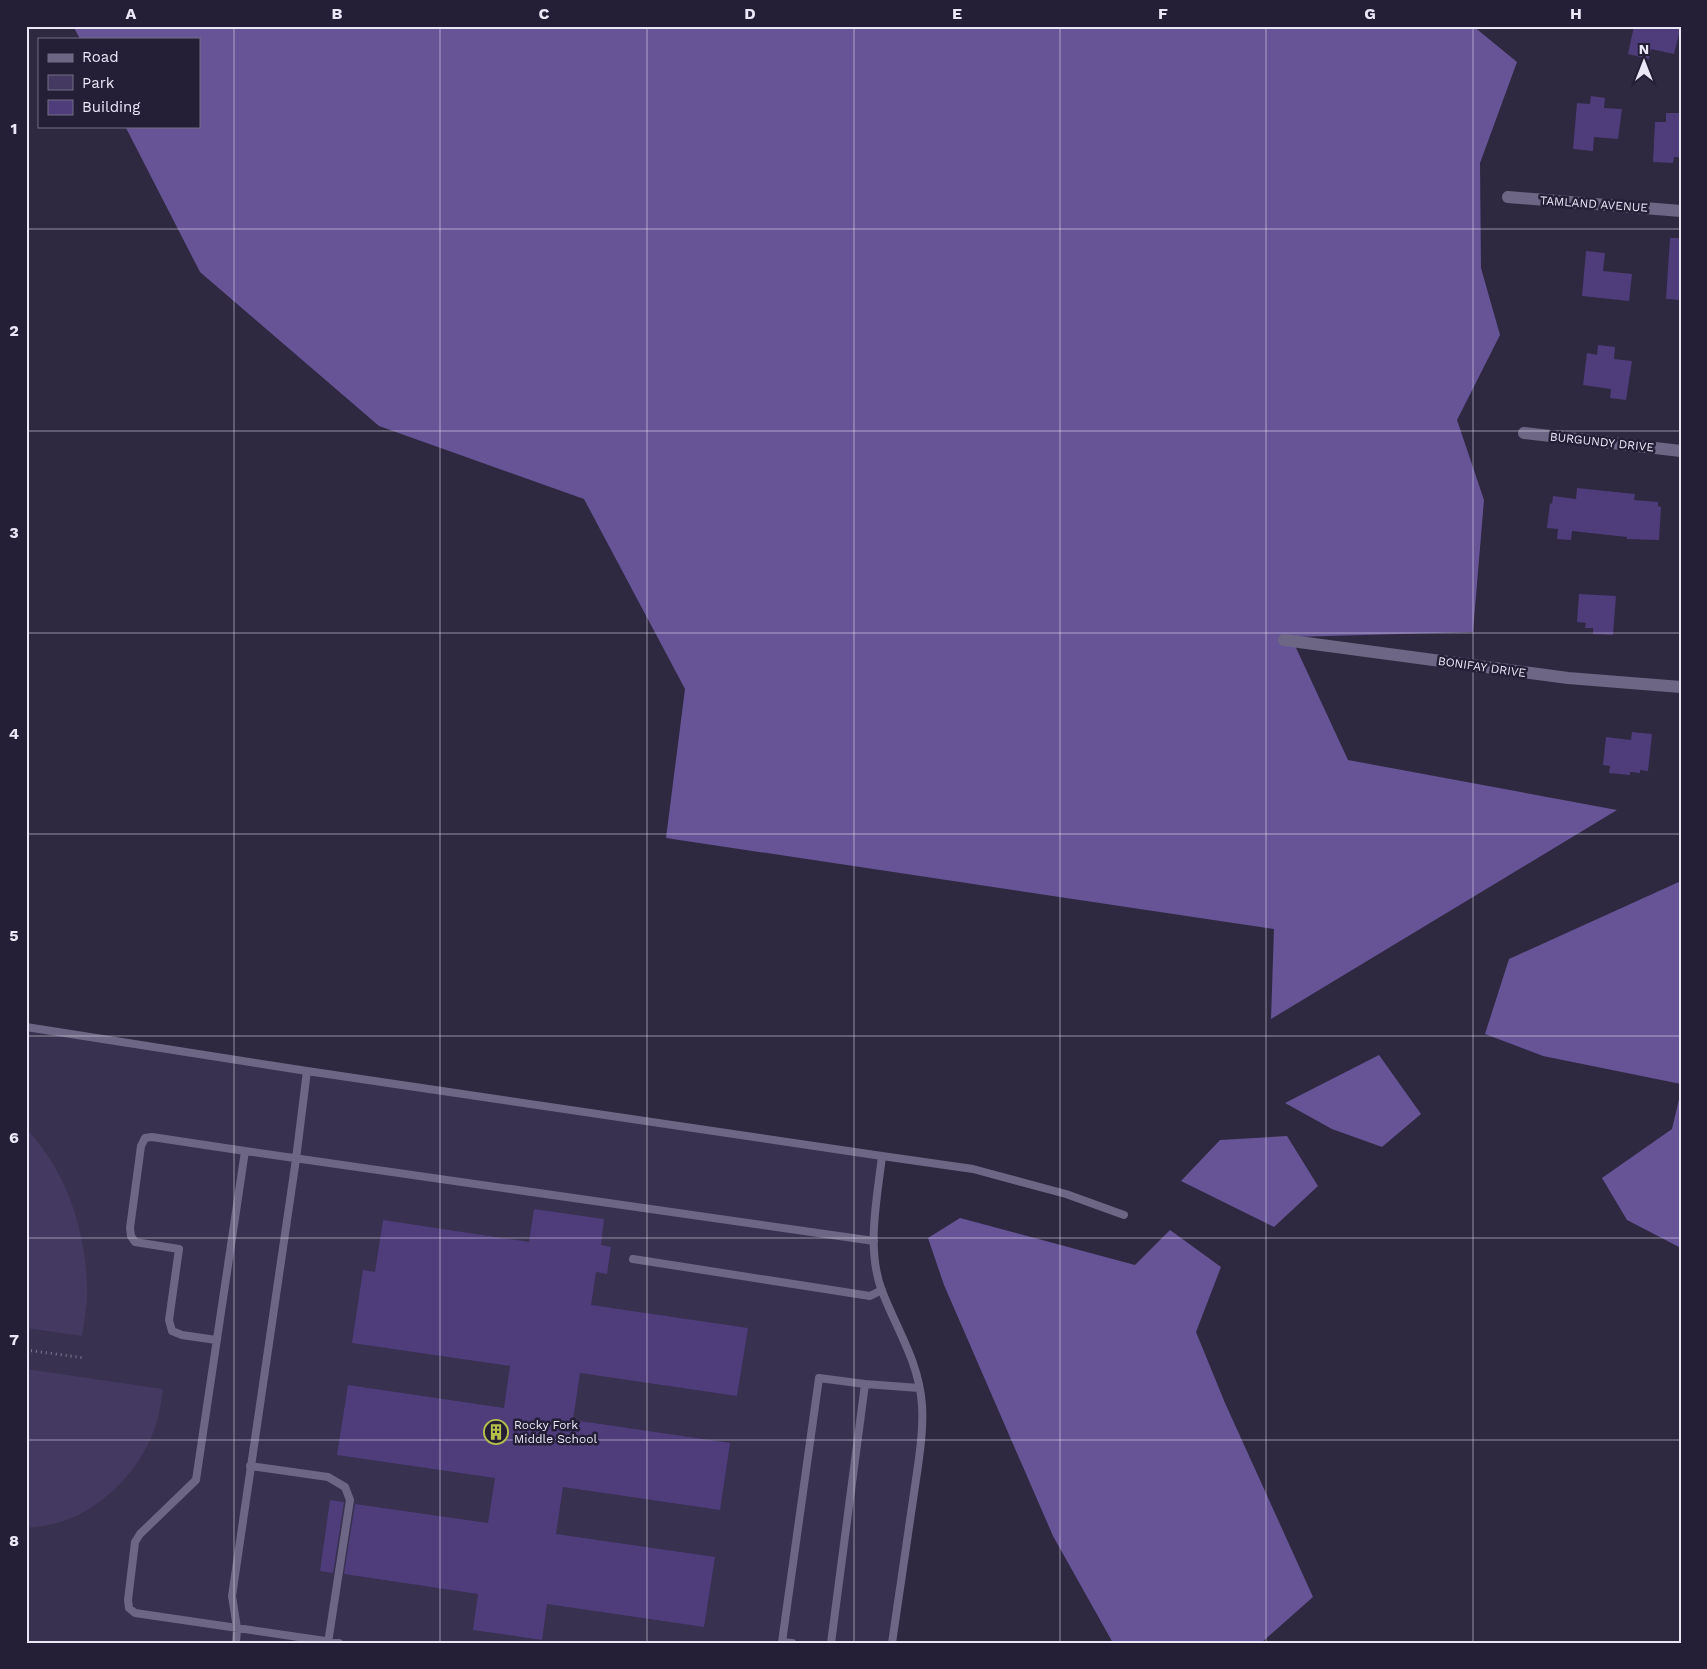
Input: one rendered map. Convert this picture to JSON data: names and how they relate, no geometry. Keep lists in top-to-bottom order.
{
  "streets": {
    "street": ["TAMLAND AVENUE", "BURGUNDY DRIVE", "BONIFAY DRIVE"]
  },
  "places": {
    "building": ["Rocky Fork Middle School"]
  },
  "legend": ["Road", "Park", "Building"],
  "north": "top",
  "grid": {
    "columns": [
      "A",
      "B",
      "C",
      "D",
      "E",
      "F",
      "G",
      "H"
    ],
    "rows": [
      "1",
      "2",
      "3",
      "4",
      "5",
      "6",
      "7",
      "8"
    ]
  }
}
